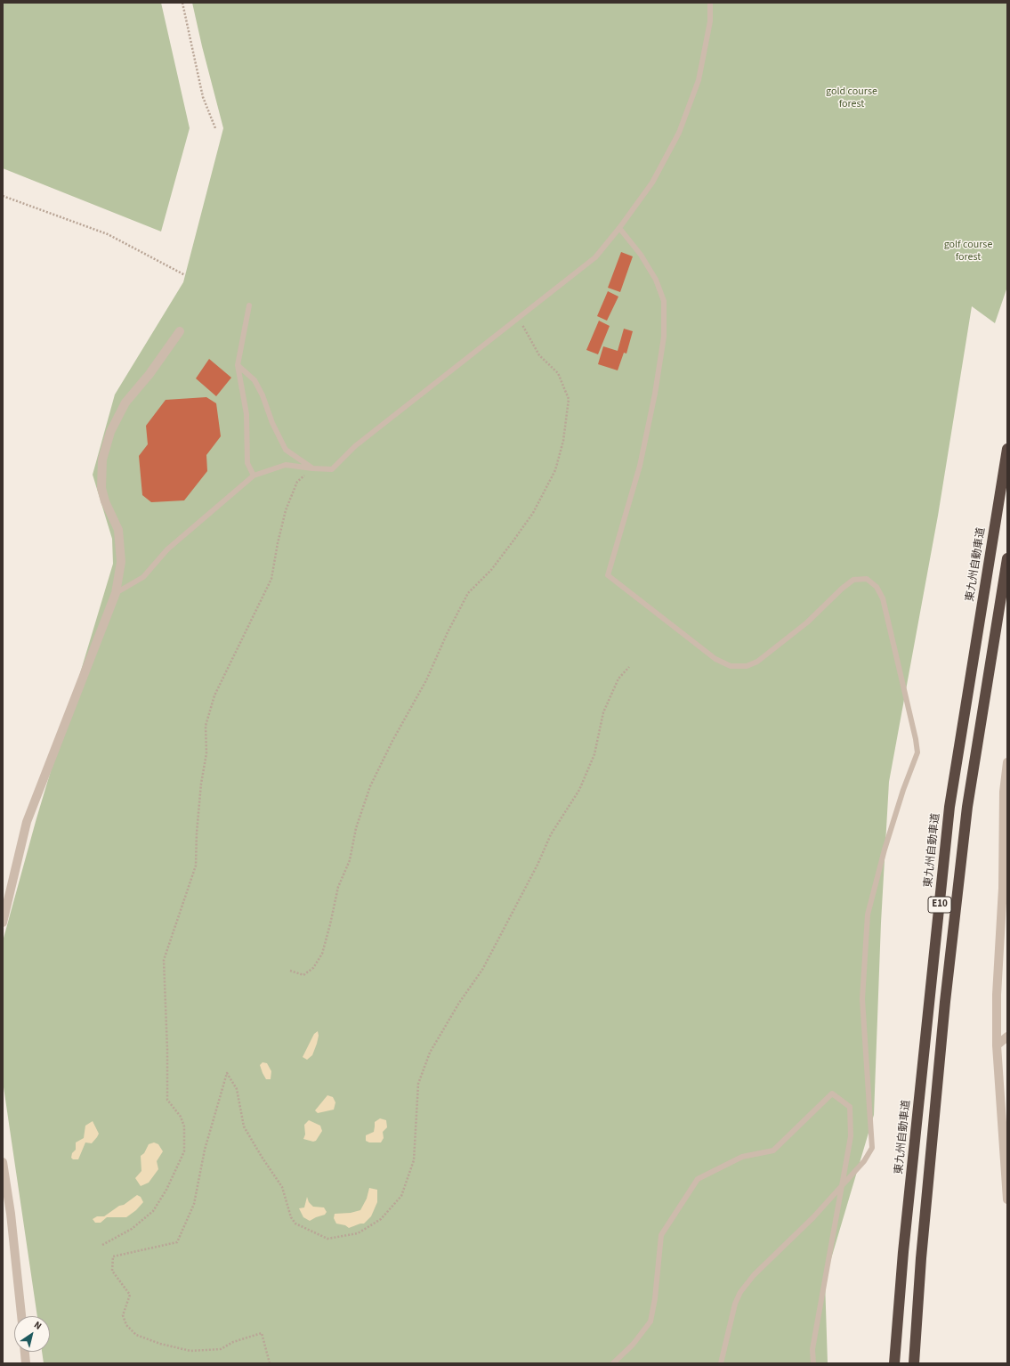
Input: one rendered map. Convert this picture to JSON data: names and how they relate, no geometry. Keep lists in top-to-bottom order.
{
  "streets": {
    "highway": ["東九州自動車道", "E10"]
  },
  "parks": ["gold course forest", "golf course forest"],
  "north": "top right"
}
